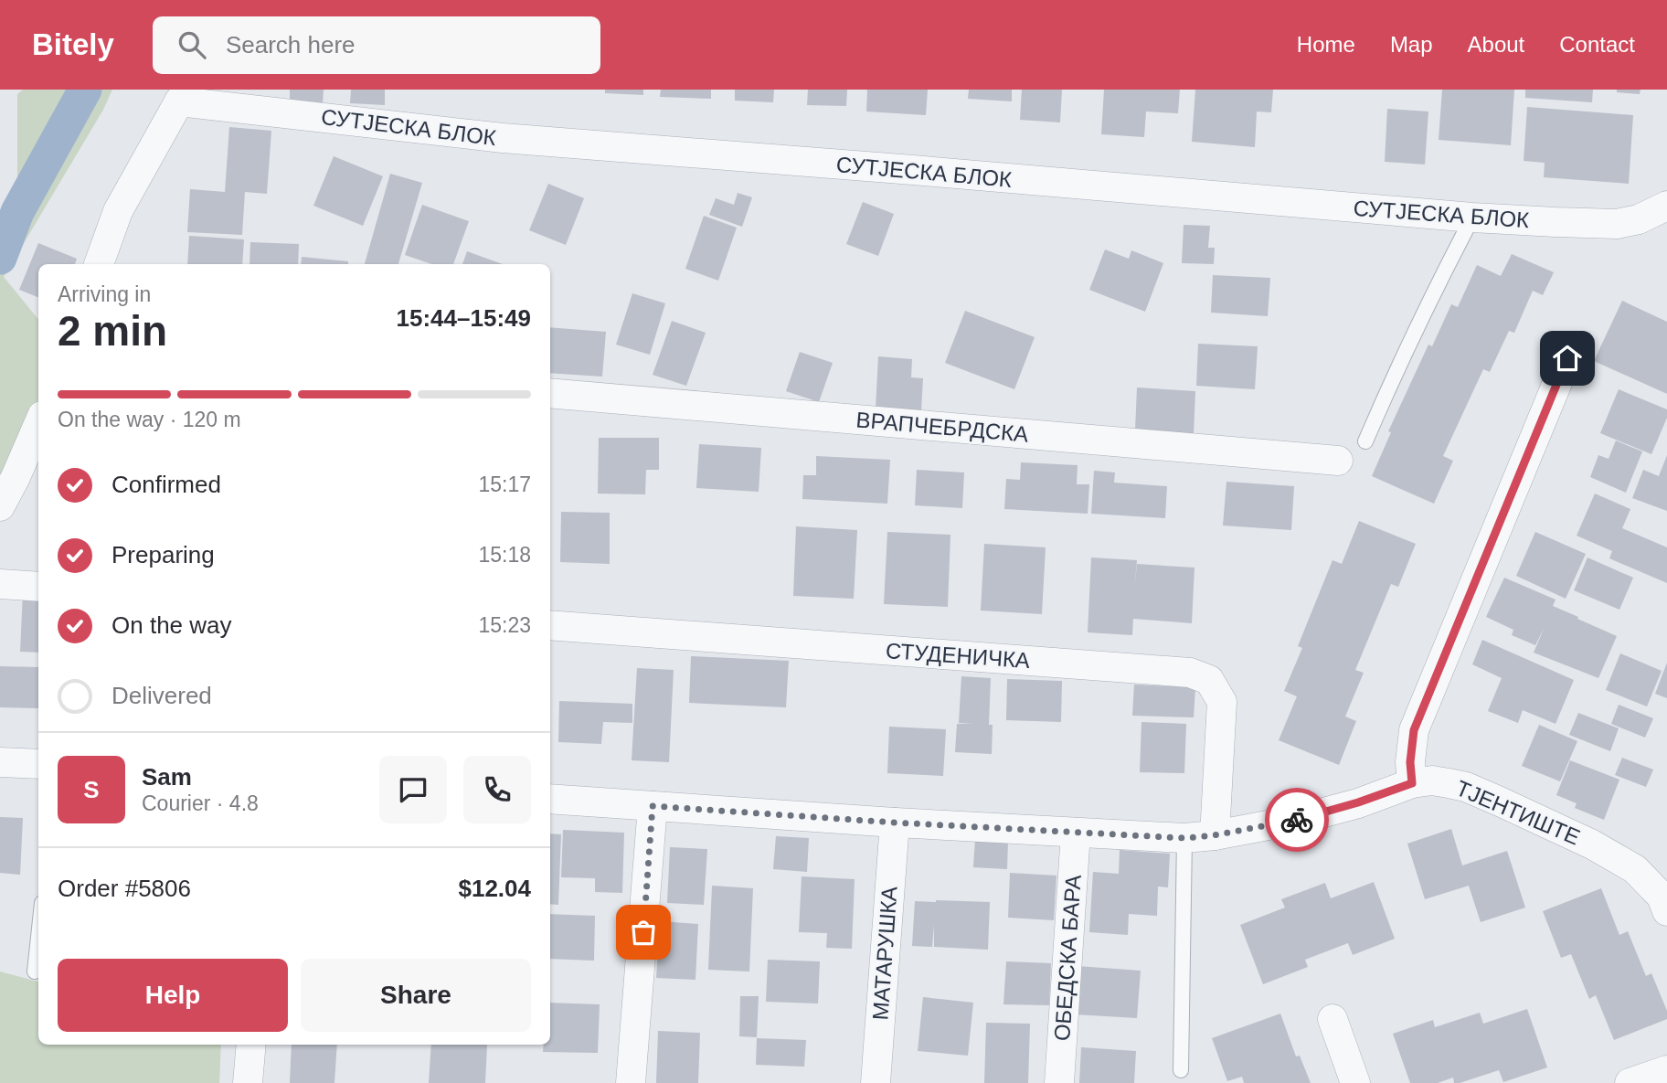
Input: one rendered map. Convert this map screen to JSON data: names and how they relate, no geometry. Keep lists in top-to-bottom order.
{
  "streets": {
    "street": [
      "СУТЈЕСКА БЛОК",
      "ВРАПЧЕБРДСКА",
      "СТУДЕНИЧКА",
      "ТЈЕНТИШТЕ",
      "МАТАРУШКА",
      "ОБЕДСКА БАРА"
    ]
  },
  "crossings": [
    ["СТУДЕНИЧКА", "ТЈЕНТИШТЕ"],
    ["ТЈЕНТИШТЕ", "МАТАРУШКА"],
    ["ТЈЕНТИШТЕ", "ОБЕДСКА БАРА"]
  ],
  "page": {
    "header": "Bitely",
    "search": "Search here",
    "nav": [
      "Home",
      "Map",
      "About",
      "Contact"
    ],
    "heading": ["2 min", "Arriving in", "15:44–15:49"],
    "panel": [
      "Sam",
      "Courier · 4.8",
      "Order #5806",
      "$12.04"
    ],
    "bar": "On the way · 120 m",
    "list": [
      ["Confirmed", "15:17"],
      ["Preparing", "15:18"],
      ["On the way", "15:23"],
      "Delivered"
    ],
    "round": "S",
    "buttons": ["Help", "Share"]
  }
}
